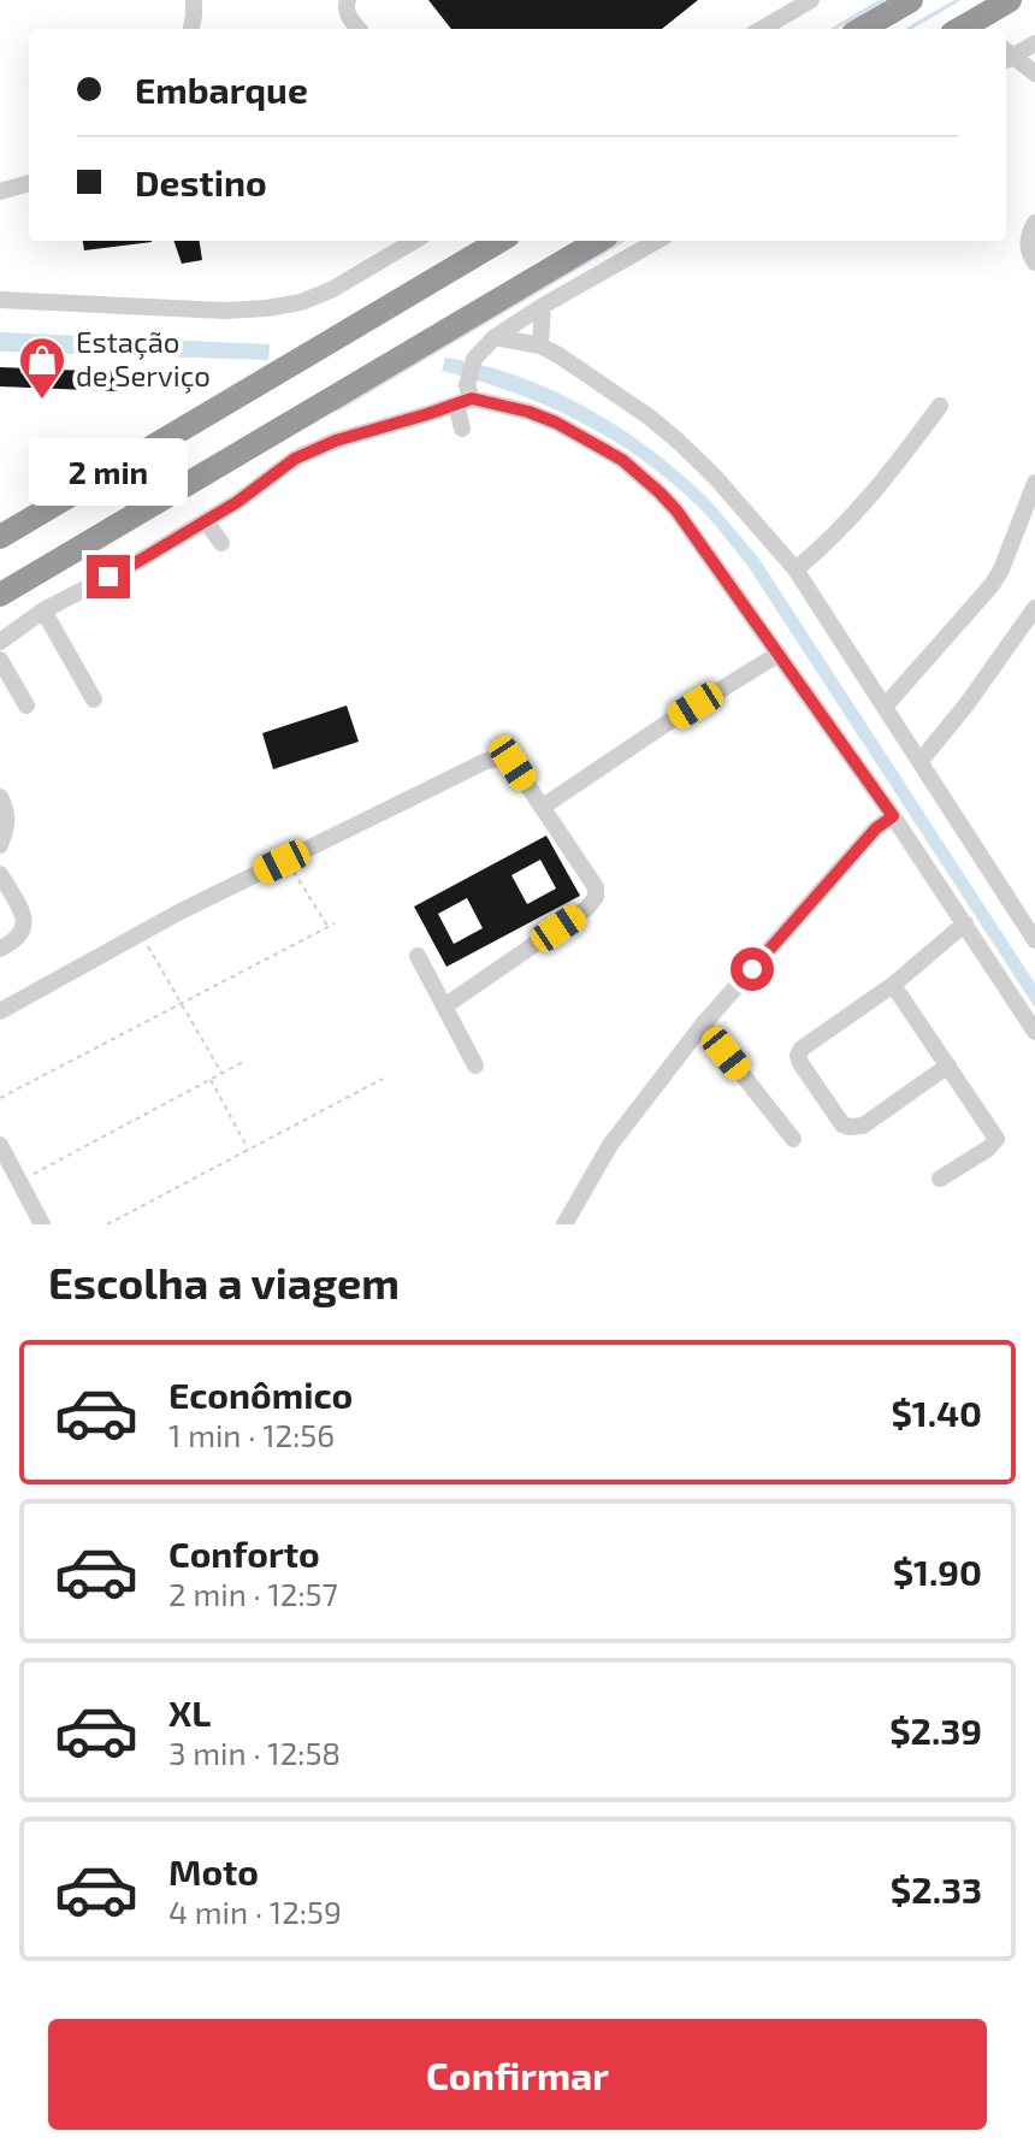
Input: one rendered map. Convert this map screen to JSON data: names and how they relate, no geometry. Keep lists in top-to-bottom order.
{
  "places": {
    "shop": ["Estação de Serviço"]
  },
  "page": {
    "banner": ["Embarque", "Destino"],
    "bubble": "2 min",
    "heading": "Escolha a viagem",
    "list": [
      {
        "name": "Econômico",
        "note": "1 min · 12:56",
        "value": "$1.40"
      },
      {
        "name": "Conforto",
        "note": "2 min · 12:57",
        "value": "$1.90"
      },
      {
        "name": "XL",
        "note": "3 min · 12:58",
        "value": "$2.39"
      },
      {
        "name": "Moto",
        "note": "4 min · 12:59",
        "value": "$2.33"
      }
    ],
    "buttons": "Confirmar"
  }
}
